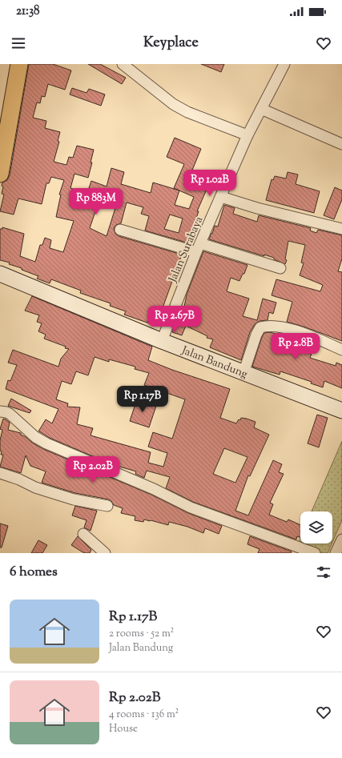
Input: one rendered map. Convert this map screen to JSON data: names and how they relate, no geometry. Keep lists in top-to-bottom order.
{
  "streets": {
    "main road": ["Jalan Bandung"],
    "street": ["Jalan Surabaya"]
  },
  "crossings": [
    ["Jalan Surabaya", "Jalan Bandung"]
  ],
  "page": {
    "status": "21:38",
    "header": "Keyplace",
    "price": [
      "Rp 1.02B",
      "Rp 883M",
      "Rp 2.67B",
      "Rp 2.8B",
      "Rp 1.17B",
      "Rp 2.02B"
    ],
    "heading": "6 homes",
    "list": [
      {
        "name": "Rp 1.17B",
        "note": "2 rooms · 52 m² · Jalan Bandung"
      },
      {
        "name": "Rp 2.02B",
        "note": "4 rooms · 136 m² · House"
      }
    ]
  }
}
